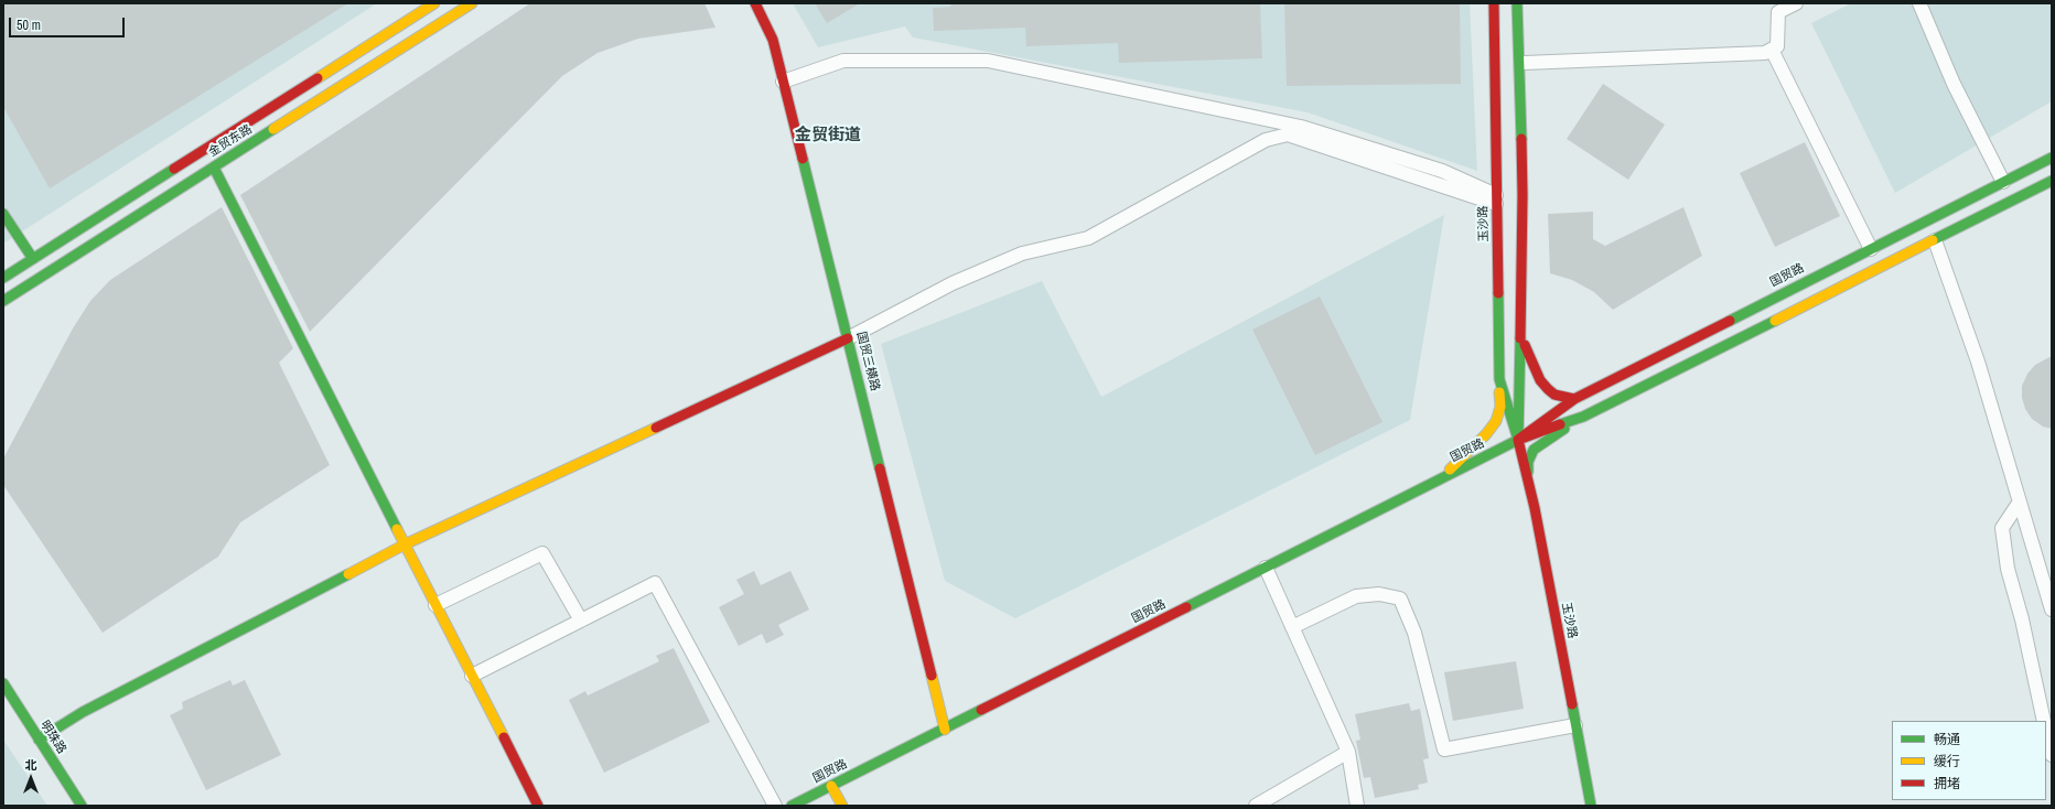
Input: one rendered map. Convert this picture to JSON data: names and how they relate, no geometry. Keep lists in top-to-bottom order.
{
  "streets": {
    "main road": [
      "金贸东路",
      "玉沙路",
      "国贸路",
      "国贸三横路",
      "明珠路"
    ]
  },
  "crossings": [
    ["玉沙路", "国贸路"],
    ["国贸路", "国贸三横路"]
  ],
  "districts": ["金贸街道"],
  "legend": ["畅通", "缓行", "拥堵"],
  "scale_bar": "50 m",
  "north": "top"
}
